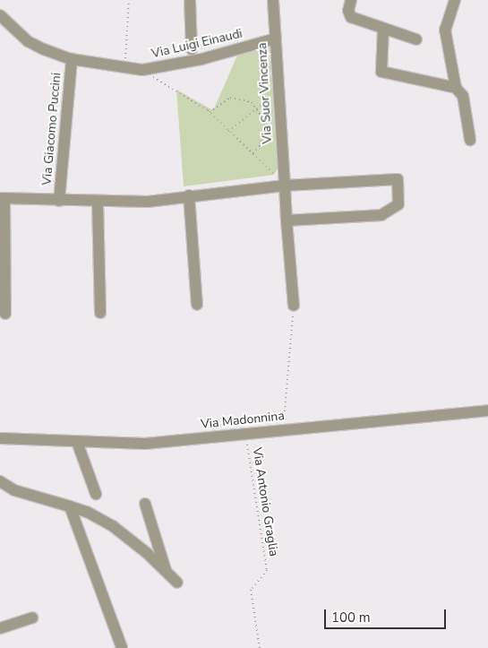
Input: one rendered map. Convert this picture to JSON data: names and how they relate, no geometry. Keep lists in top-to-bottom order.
{
  "streets": {
    "street": [
      "Via Luigi Einaudi",
      "Via Suor Vincenza",
      "Via Giacomo Puccini",
      "Via Madonnina"
    ],
    "path": ["Via Antonio Graglia"]
  },
  "crossings": [
    ["Via Luigi Einaudi", "Via Suor Vincenza"],
    ["Via Luigi Einaudi", "Via Giacomo Puccini"],
    ["Via Madonnina", "Via Antonio Graglia"]
  ],
  "scale_bar": "100 m"
}
